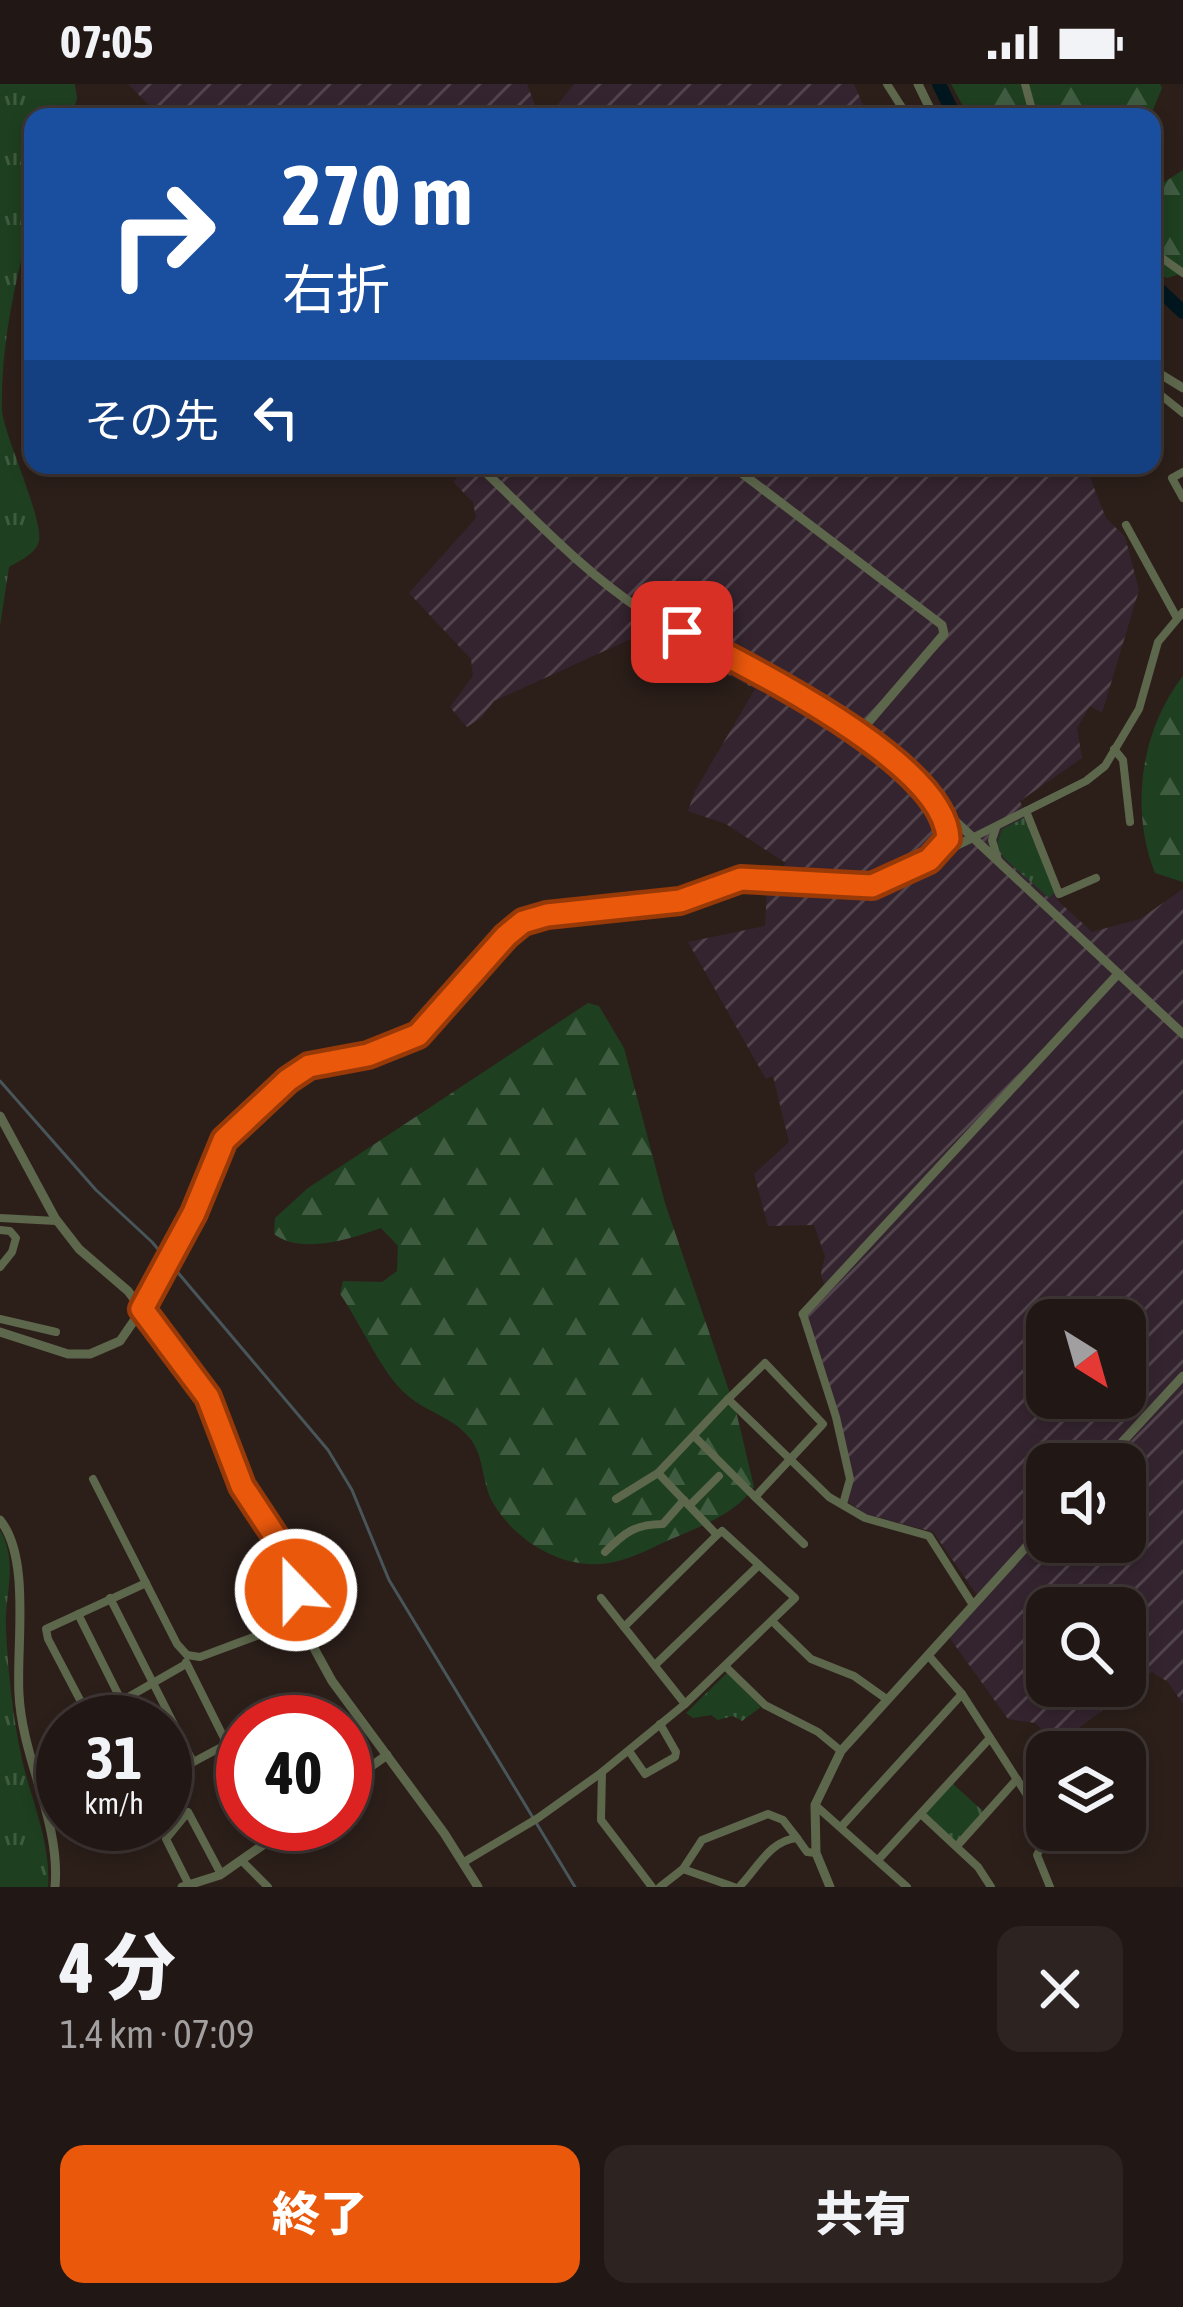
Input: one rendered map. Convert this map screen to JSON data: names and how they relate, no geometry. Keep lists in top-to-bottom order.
{
  "north": "bottom right",
  "page": {
    "status": "07:05",
    "turn": ["270 m", "右折"],
    "then": "その先",
    "speed": "31 km/h",
    "limit": "40",
    "heading": ["4 分", "1.4 km · 07:09"],
    "buttons": ["終了", "共有"]
  }
}
